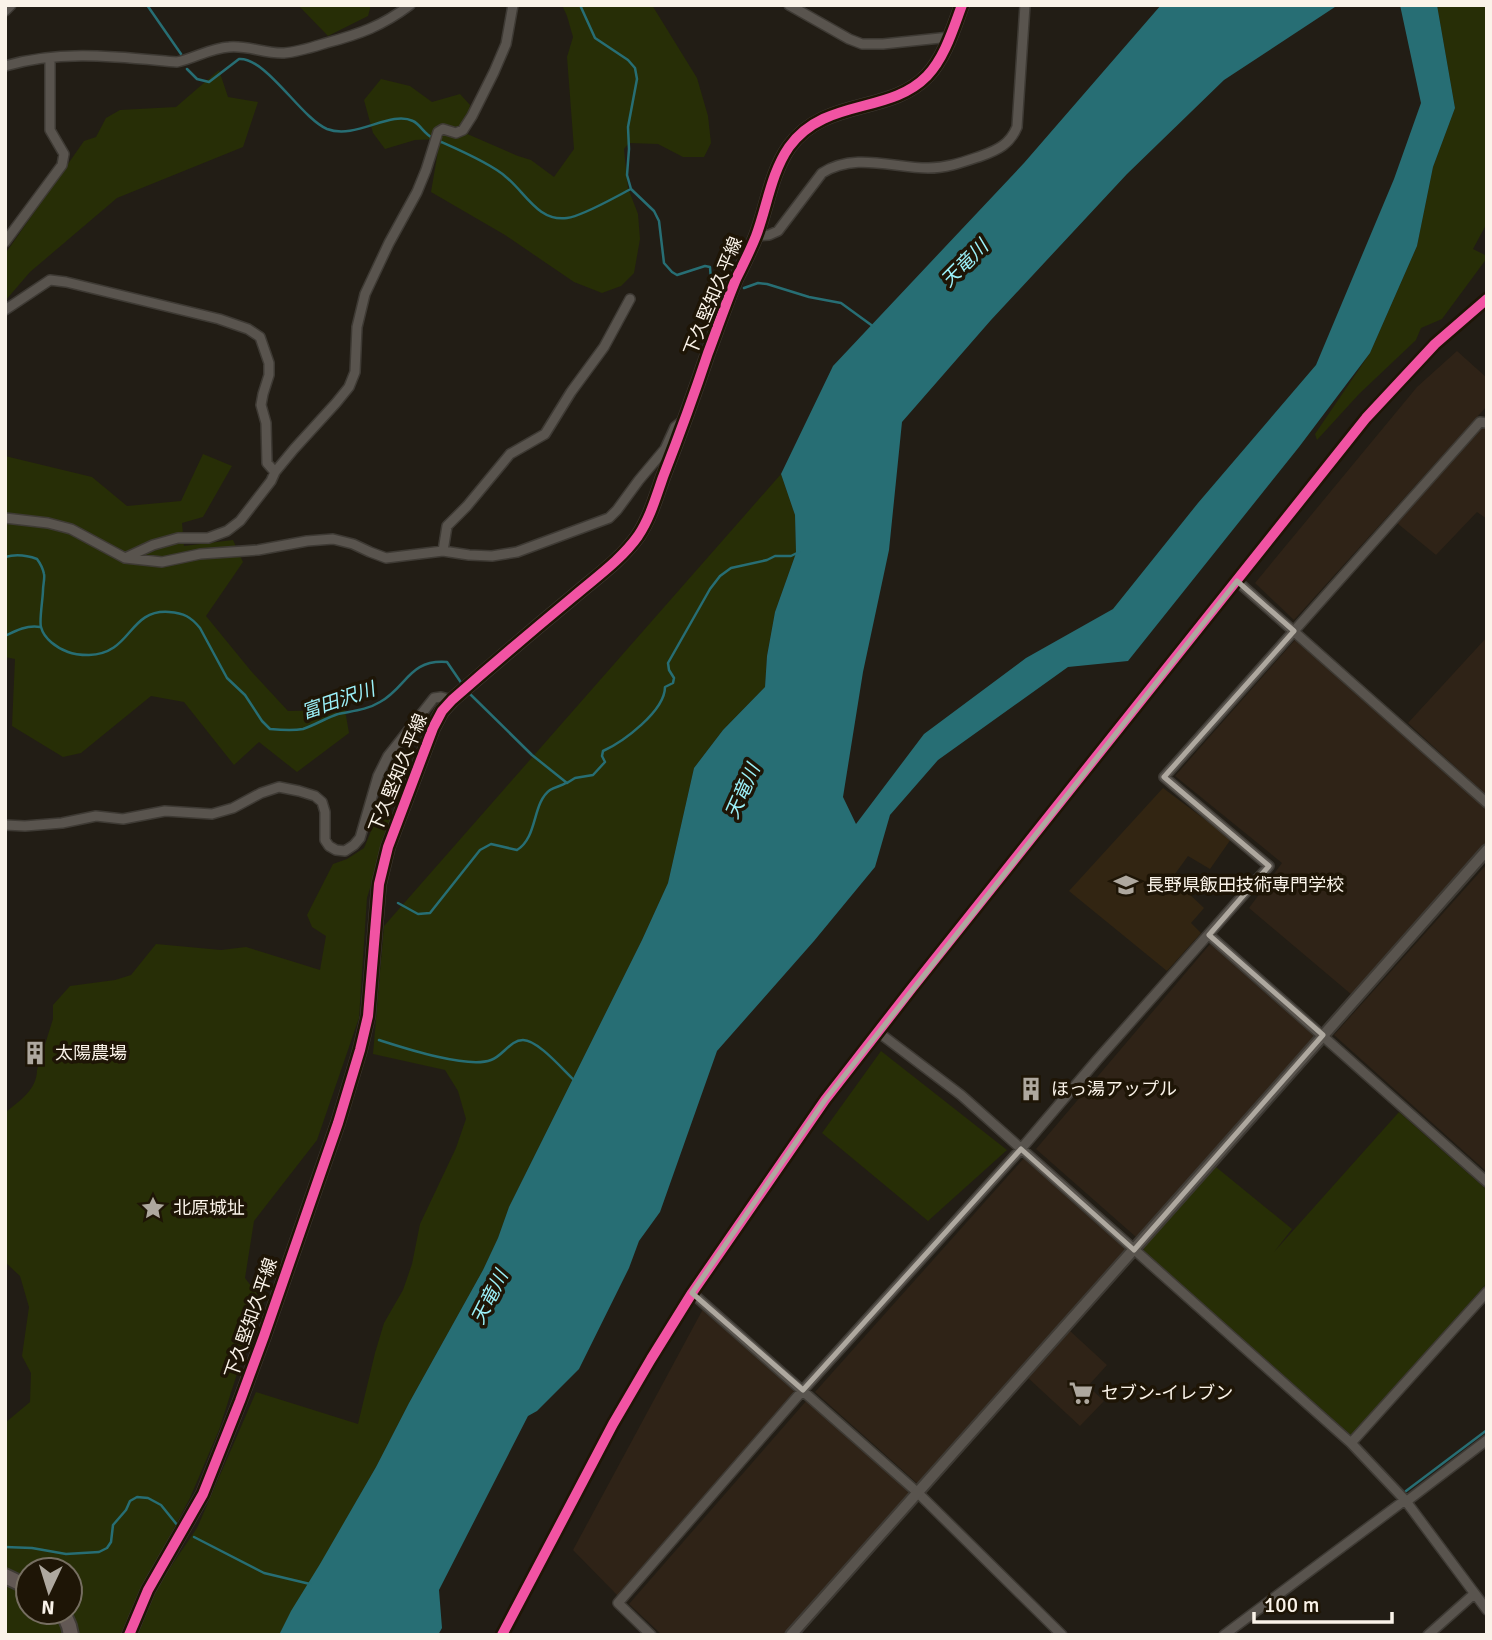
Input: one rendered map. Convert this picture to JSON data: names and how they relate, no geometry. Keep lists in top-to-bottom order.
{
  "streets": {
    "main road": ["下久堅知久平線"]
  },
  "water": ["天竜川", "富田沢川"],
  "places": {
    "school or university": ["長野県飯田技術専門学校"],
    "building": ["太陽農場", "ほっ湯アップル"],
    "place": ["北原城址"],
    "supermarket": ["セブン-イレブン"]
  },
  "scale_bar": "100 m",
  "north": "bottom"
}
